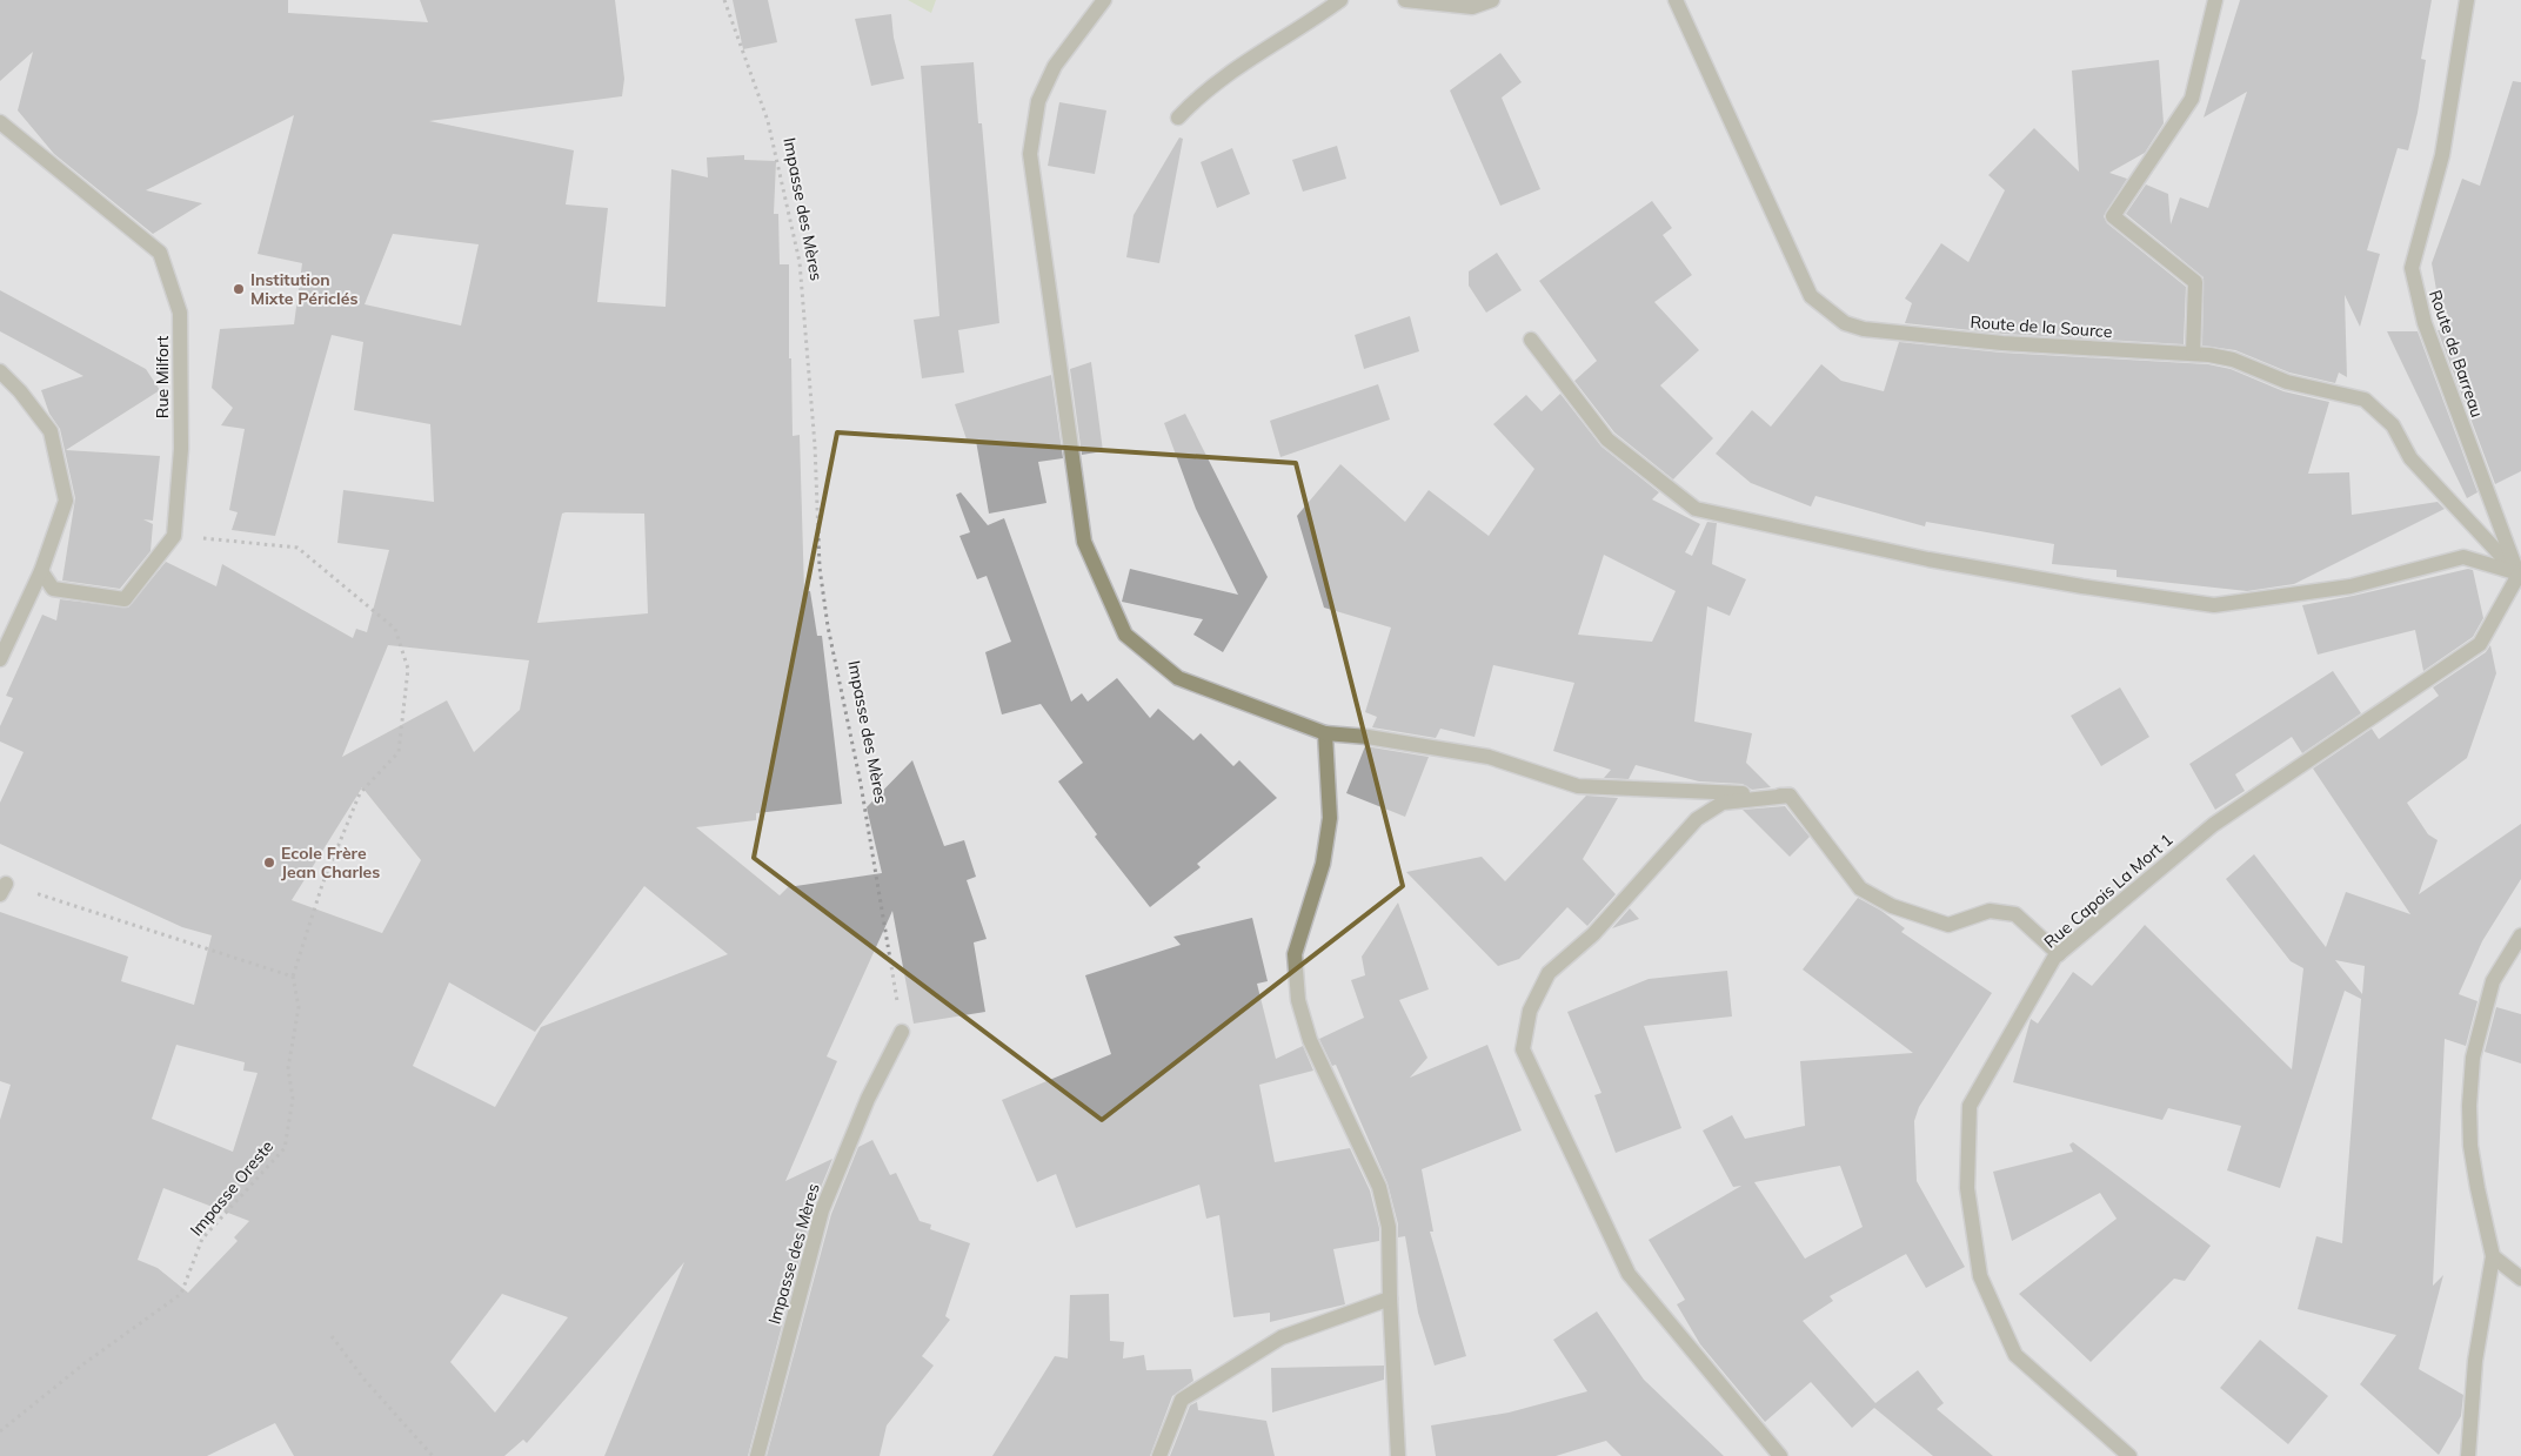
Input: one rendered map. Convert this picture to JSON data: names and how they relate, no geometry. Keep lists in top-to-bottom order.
{
  "streets": {
    "street": [
      "Impasse des Mères",
      "Route de la Source",
      "Route de Barreau",
      "Rue Milfort",
      "Rue Capois La Mort 1"
    ],
    "path": ["Impasse Oreste"]
  },
  "crossings": [
    ["Route de la Source", "Route de Barreau"],
    ["Route de la Source", "Rue Capois La Mort 1"],
    ["Route de Barreau", "Rue Capois La Mort 1"],
    ["Rue Milfort", "Impasse Oreste"]
  ],
  "places": ["Institution Mixte Périclés", "Ecole Frère Jean Charles"]
}
